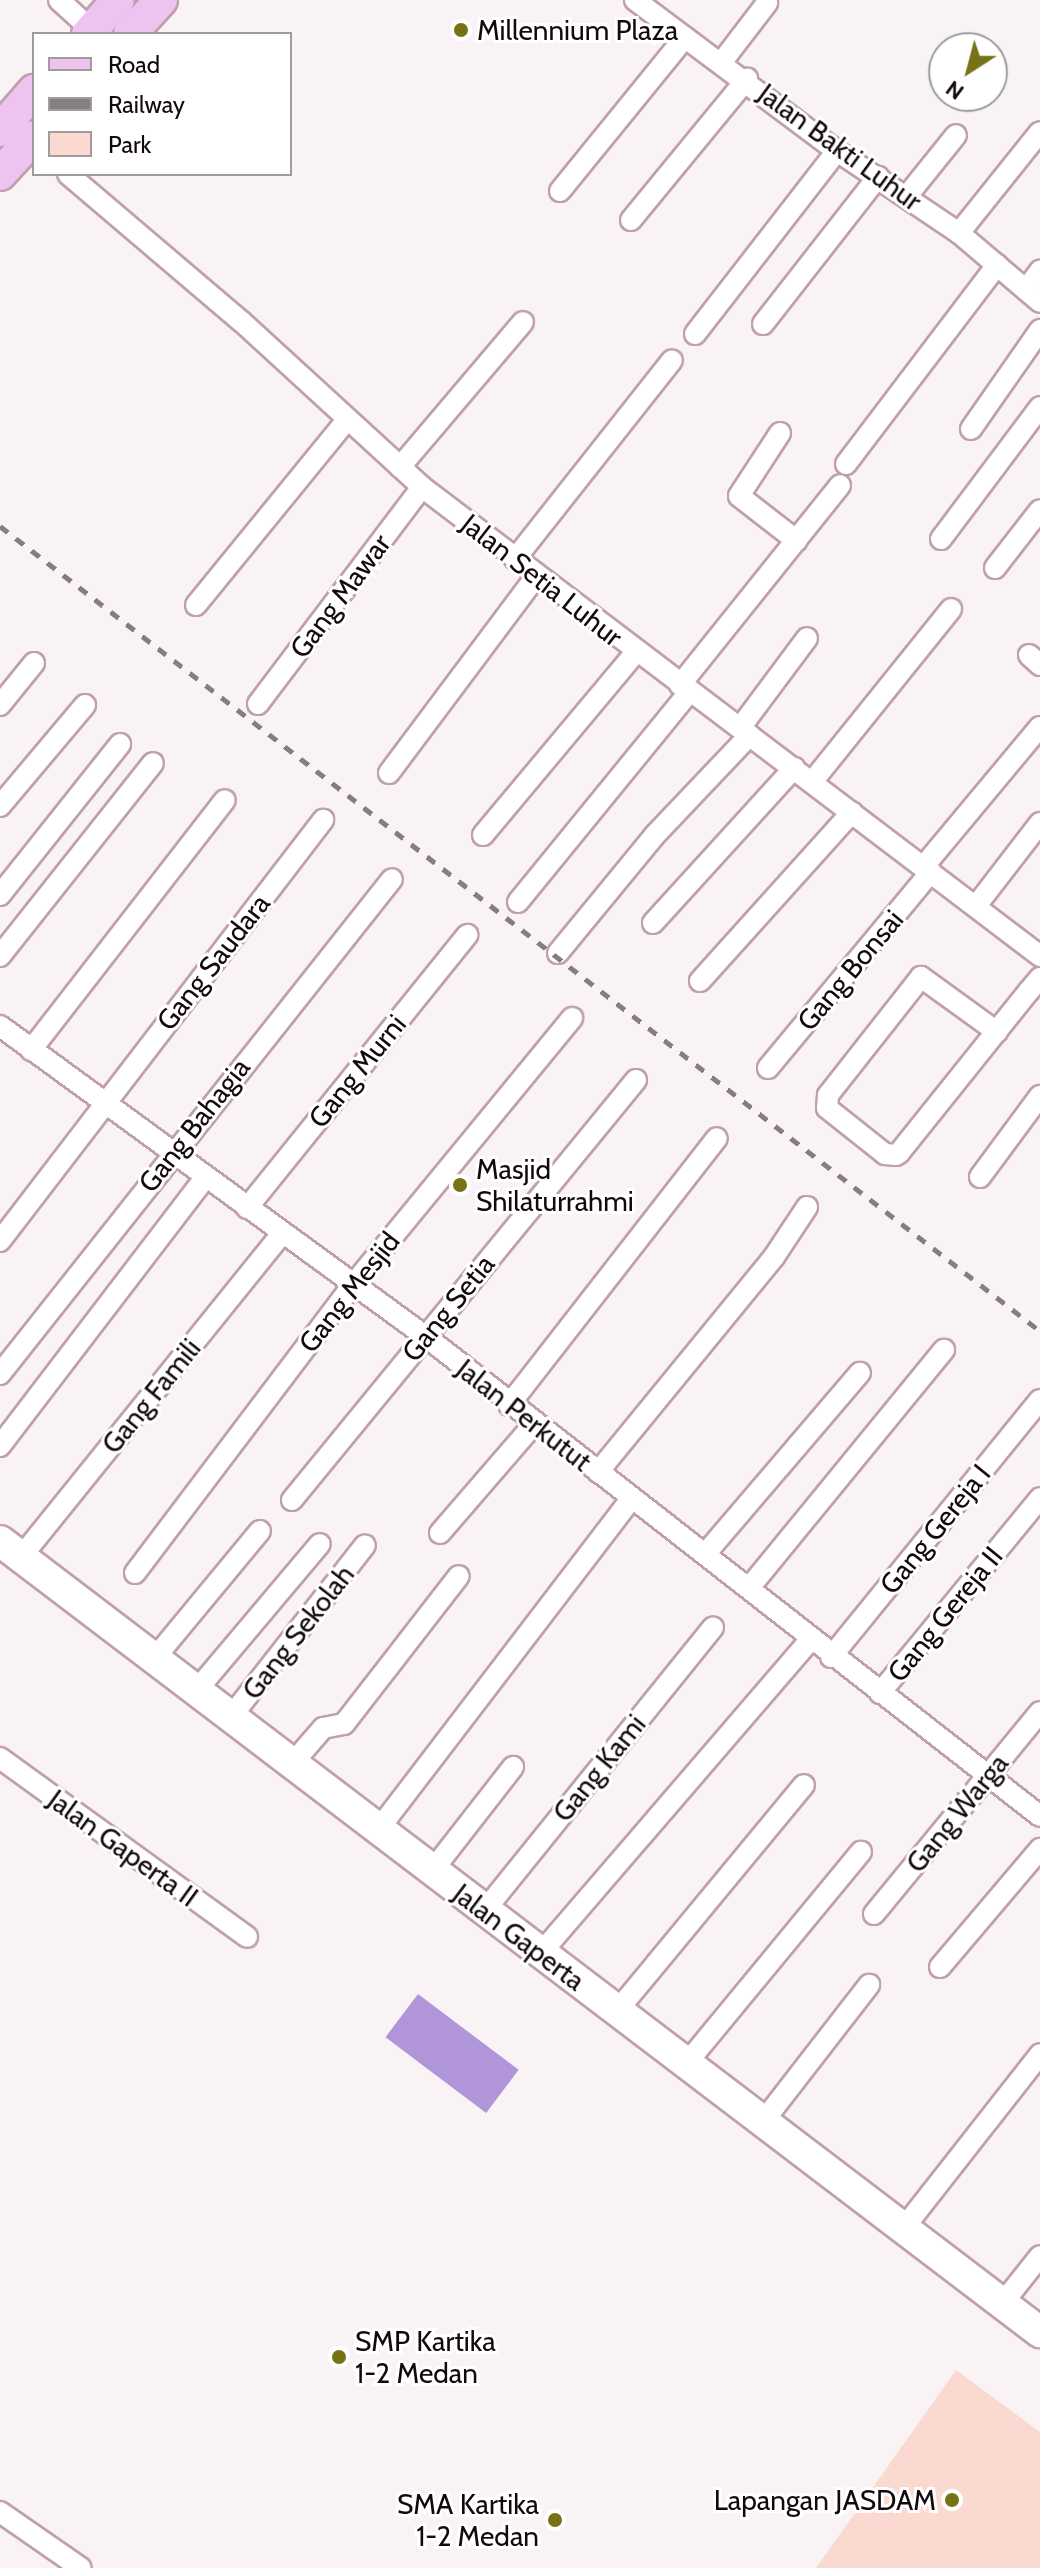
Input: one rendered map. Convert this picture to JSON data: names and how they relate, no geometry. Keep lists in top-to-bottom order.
{
  "streets": {
    "street": [
      "Jalan Bakti Luhur",
      "Jalan Setia Luhur",
      "Gang Mawar",
      "Gang Saudara",
      "Gang Bonsai",
      "Gang Murni",
      "Gang Bahagia",
      "Gang Mesjid",
      "Gang Setia",
      "Gang Famili",
      "Jalan Perkutut",
      "Gang Gereja I",
      "Gang Gereja II",
      "Gang Sekolah",
      "Gang Kami",
      "Gang Warga",
      "Jalan Gaperta II",
      "Jalan Gaperta"
    ]
  },
  "crossings": [
    ["Jalan Setia Luhur", "Gang Mawar"],
    ["Jalan Setia Luhur", "Gang Bonsai"],
    ["Gang Saudara", "Jalan Perkutut"],
    ["Gang Murni", "Jalan Perkutut"],
    ["Gang Bahagia", "Jalan Perkutut"],
    ["Gang Mesjid", "Jalan Perkutut"],
    ["Gang Setia", "Jalan Perkutut"],
    ["Gang Famili", "Jalan Perkutut"],
    ["Gang Famili", "Jalan Gaperta"],
    ["Jalan Perkutut", "Gang Gereja I"],
    ["Jalan Perkutut", "Gang Gereja II"],
    ["Jalan Perkutut", "Gang Warga"],
    ["Gang Sekolah", "Jalan Gaperta"],
    ["Gang Kami", "Jalan Gaperta"]
  ],
  "places": [
    "Millennium Plaza",
    "Masjid Shilaturrahmi",
    "SMP Kartika 1-2 Medan",
    "Lapangan JASDAM",
    "SMA Kartika 1-2 Medan"
  ],
  "legend": ["Road", "Railway", "Park"],
  "north": "bottom left"
}
